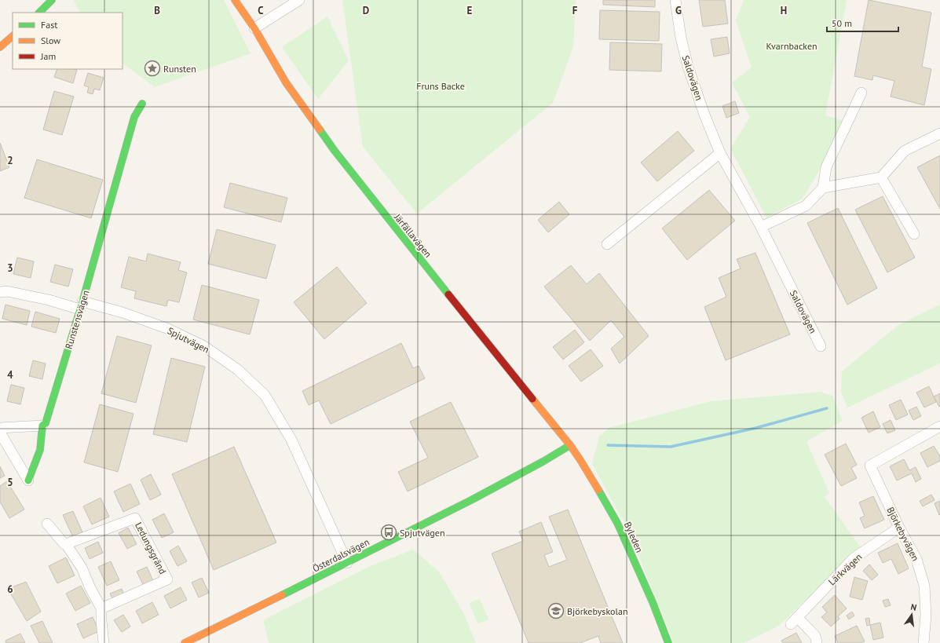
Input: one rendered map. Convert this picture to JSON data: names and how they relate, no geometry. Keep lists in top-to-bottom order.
{
  "streets": {
    "street": [
      "Saldovägen",
      "Järfällavägen",
      "Runstensvägen",
      "Spjutvägen",
      "Björkebyvägen",
      "Byleden",
      "Ledungsgränd",
      "Österdalsvägen",
      "Lärkvägen"
    ]
  },
  "crossings": [
    ["Järfällavägen", "Byleden"],
    ["Järfällavägen", "Österdalsvägen"],
    ["Runstensvägen", "Spjutvägen"],
    ["Spjutvägen", "Österdalsvägen"],
    ["Björkebyvägen", "Lärkvägen"],
    ["Byleden", "Österdalsvägen"]
  ],
  "parks": ["Kvarnbacken", "Fruns Backe"],
  "places": {
    "place": ["Runsten"],
    "bus stop": ["Spjutvägen"],
    "school or university": ["Björkebyskolan"]
  },
  "legend": ["Fast", "Slow", "Jam"],
  "scale_bar": "50 m",
  "north": "top",
  "grid": {
    "columns": [
      "B",
      "C",
      "D",
      "E",
      "F",
      "G",
      "H"
    ],
    "rows": [
      "2",
      "3",
      "4",
      "5",
      "6"
    ]
  }
}
